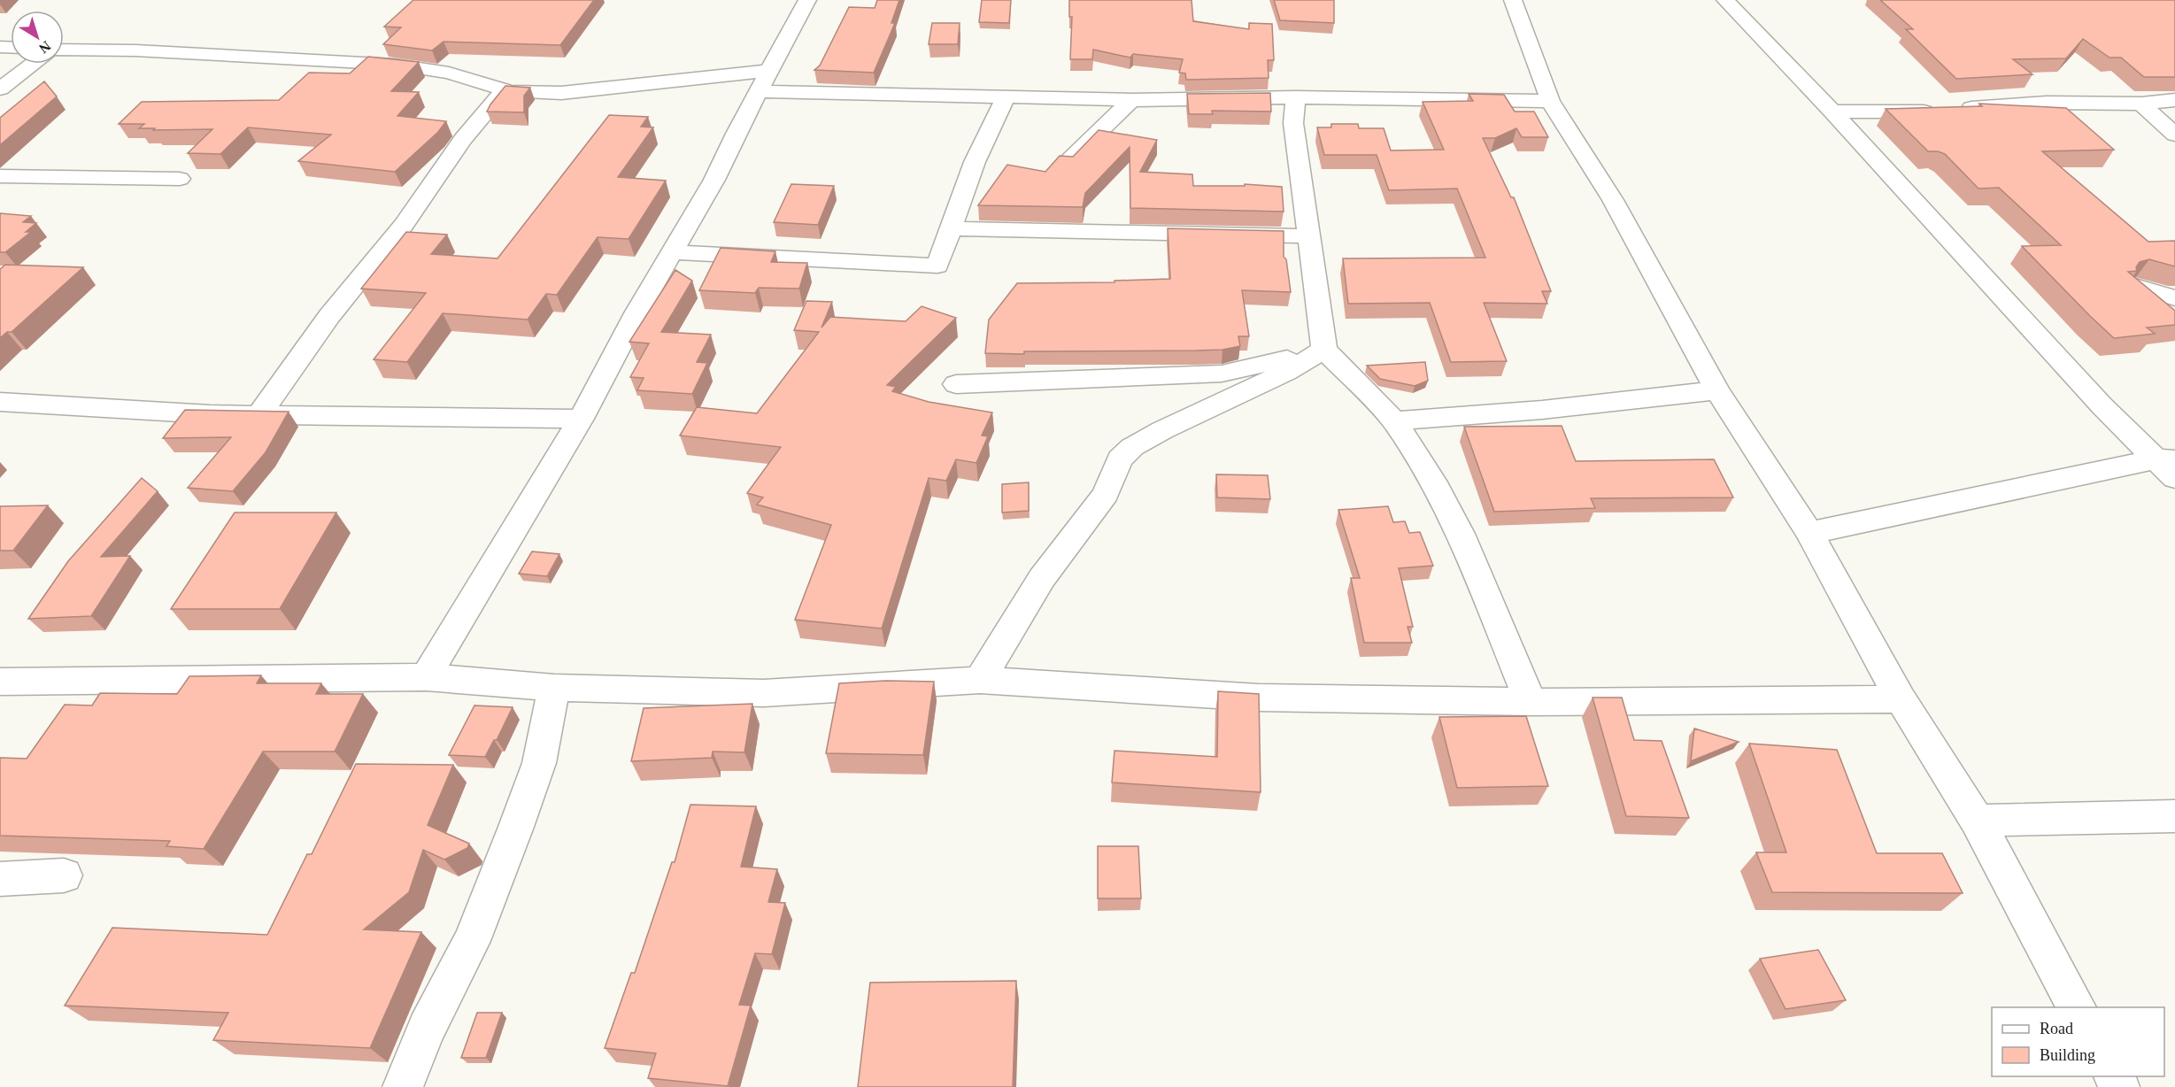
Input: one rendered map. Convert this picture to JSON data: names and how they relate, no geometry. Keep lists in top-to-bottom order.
{
  "legend": ["Road", "Building"],
  "north": "bottom right"
}
